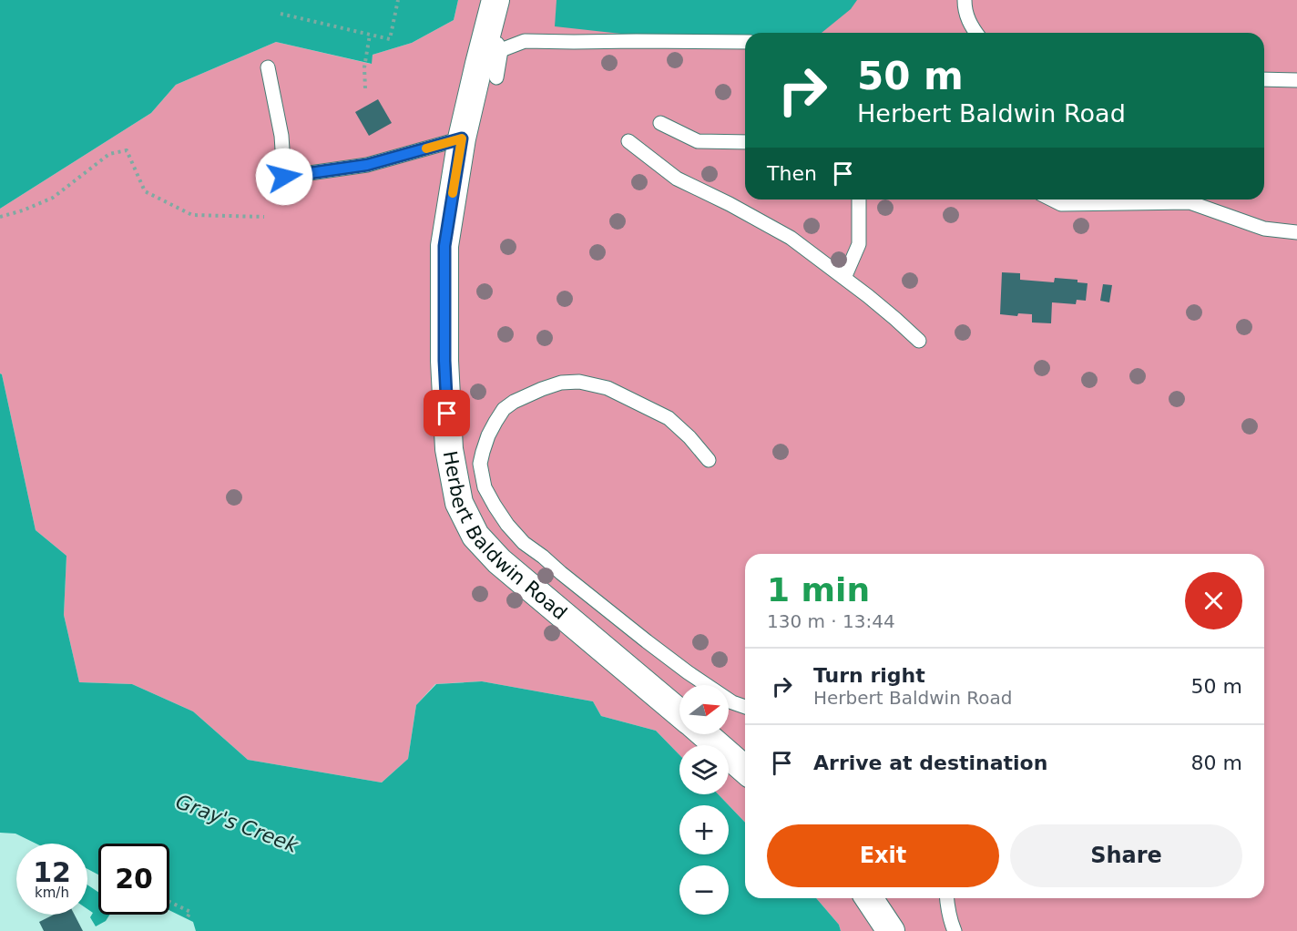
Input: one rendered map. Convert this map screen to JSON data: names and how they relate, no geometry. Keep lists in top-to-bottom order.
{
  "streets": {
    "street": ["Herbert Baldwin Road"]
  },
  "water": ["Gray's Creek"],
  "north": "right",
  "page": {
    "turn": ["50 m", "Herbert Baldwin Road"],
    "then": "Then",
    "heading": ["1 min", "130 m · 13:44"],
    "list": [
      {
        "name": "Turn right",
        "note": "Herbert Baldwin Road",
        "value": "50 m"
      },
      {
        "name": "Arrive at destination",
        "value": "80 m"
      }
    ],
    "map_buttons": ["+", "−"],
    "buttons": ["Exit", "Share"],
    "speed": "12 km/h",
    "limit": "20"
  }
}
